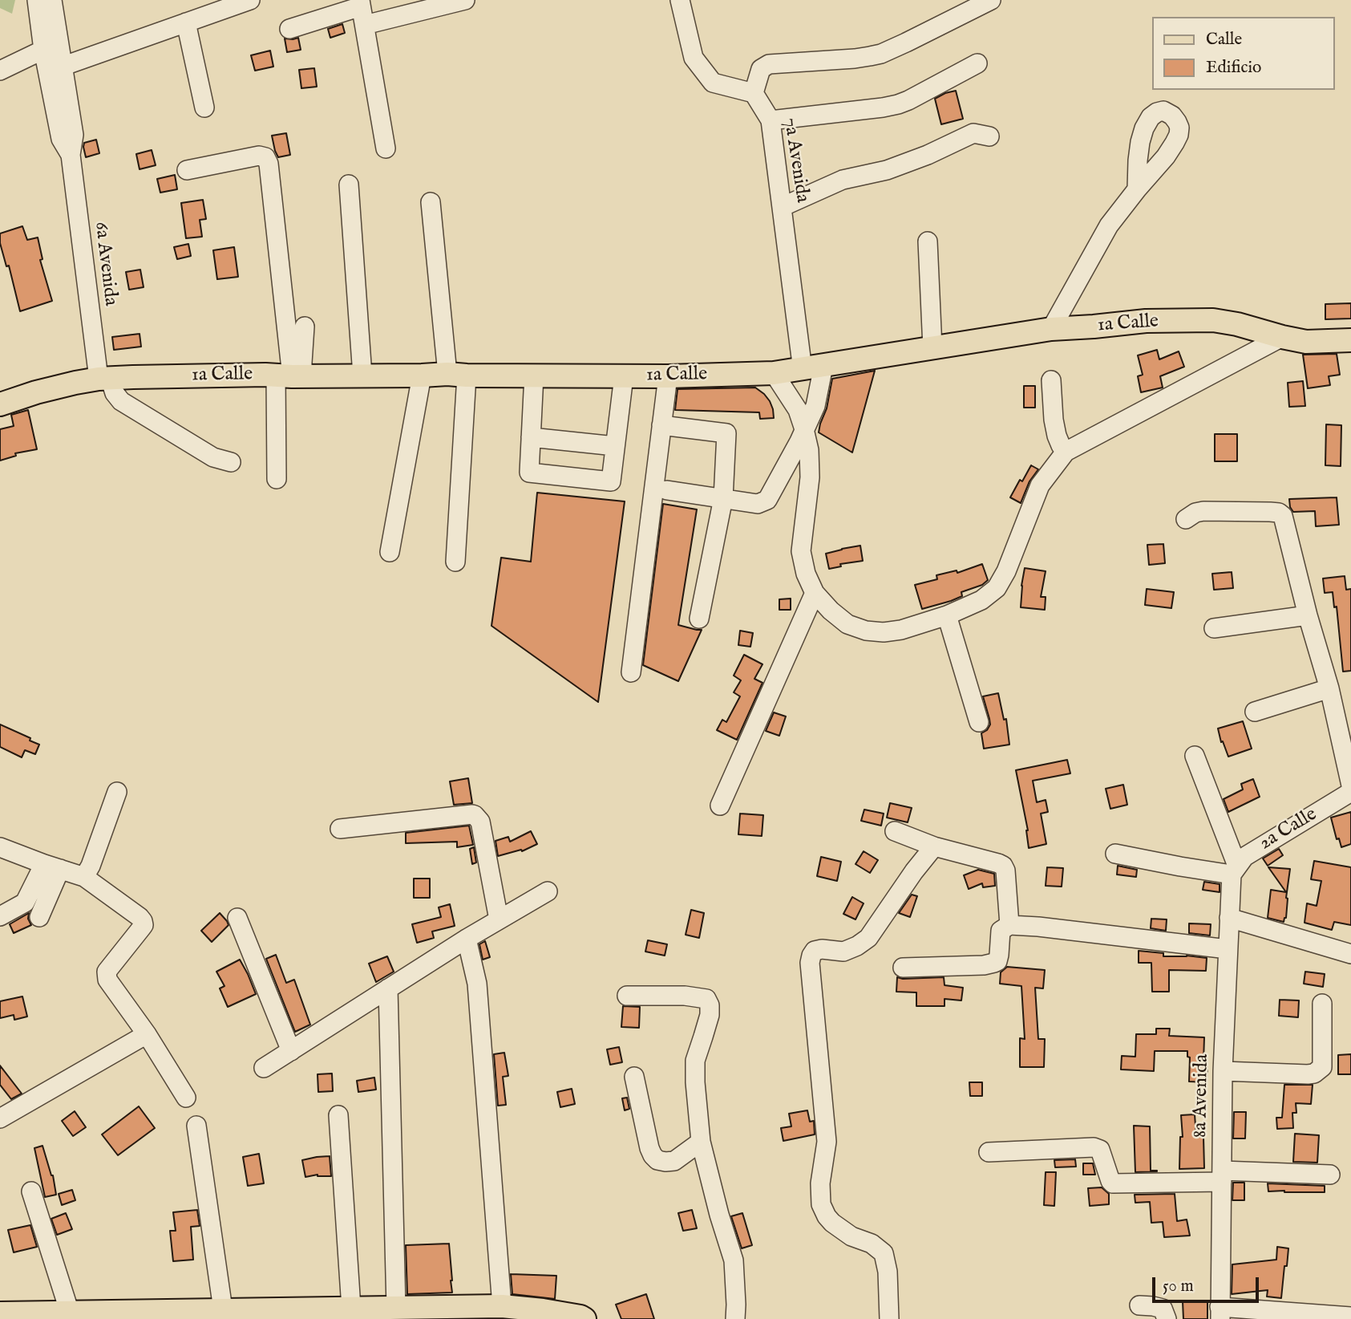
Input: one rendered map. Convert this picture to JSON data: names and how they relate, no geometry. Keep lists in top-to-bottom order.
{
  "streets": {
    "main road": ["1a Calle"],
    "street": [
      "7a Avenida",
      "6a Avenida",
      "2a Calle",
      "8a Avenida"
    ]
  },
  "crossings": [
    ["7a Avenida", "1a Calle"],
    ["6a Avenida", "1a Calle"],
    ["2a Calle", "8a Avenida"]
  ],
  "legend": ["Calle", "Edificio"],
  "scale_bar": "50 m"
}
